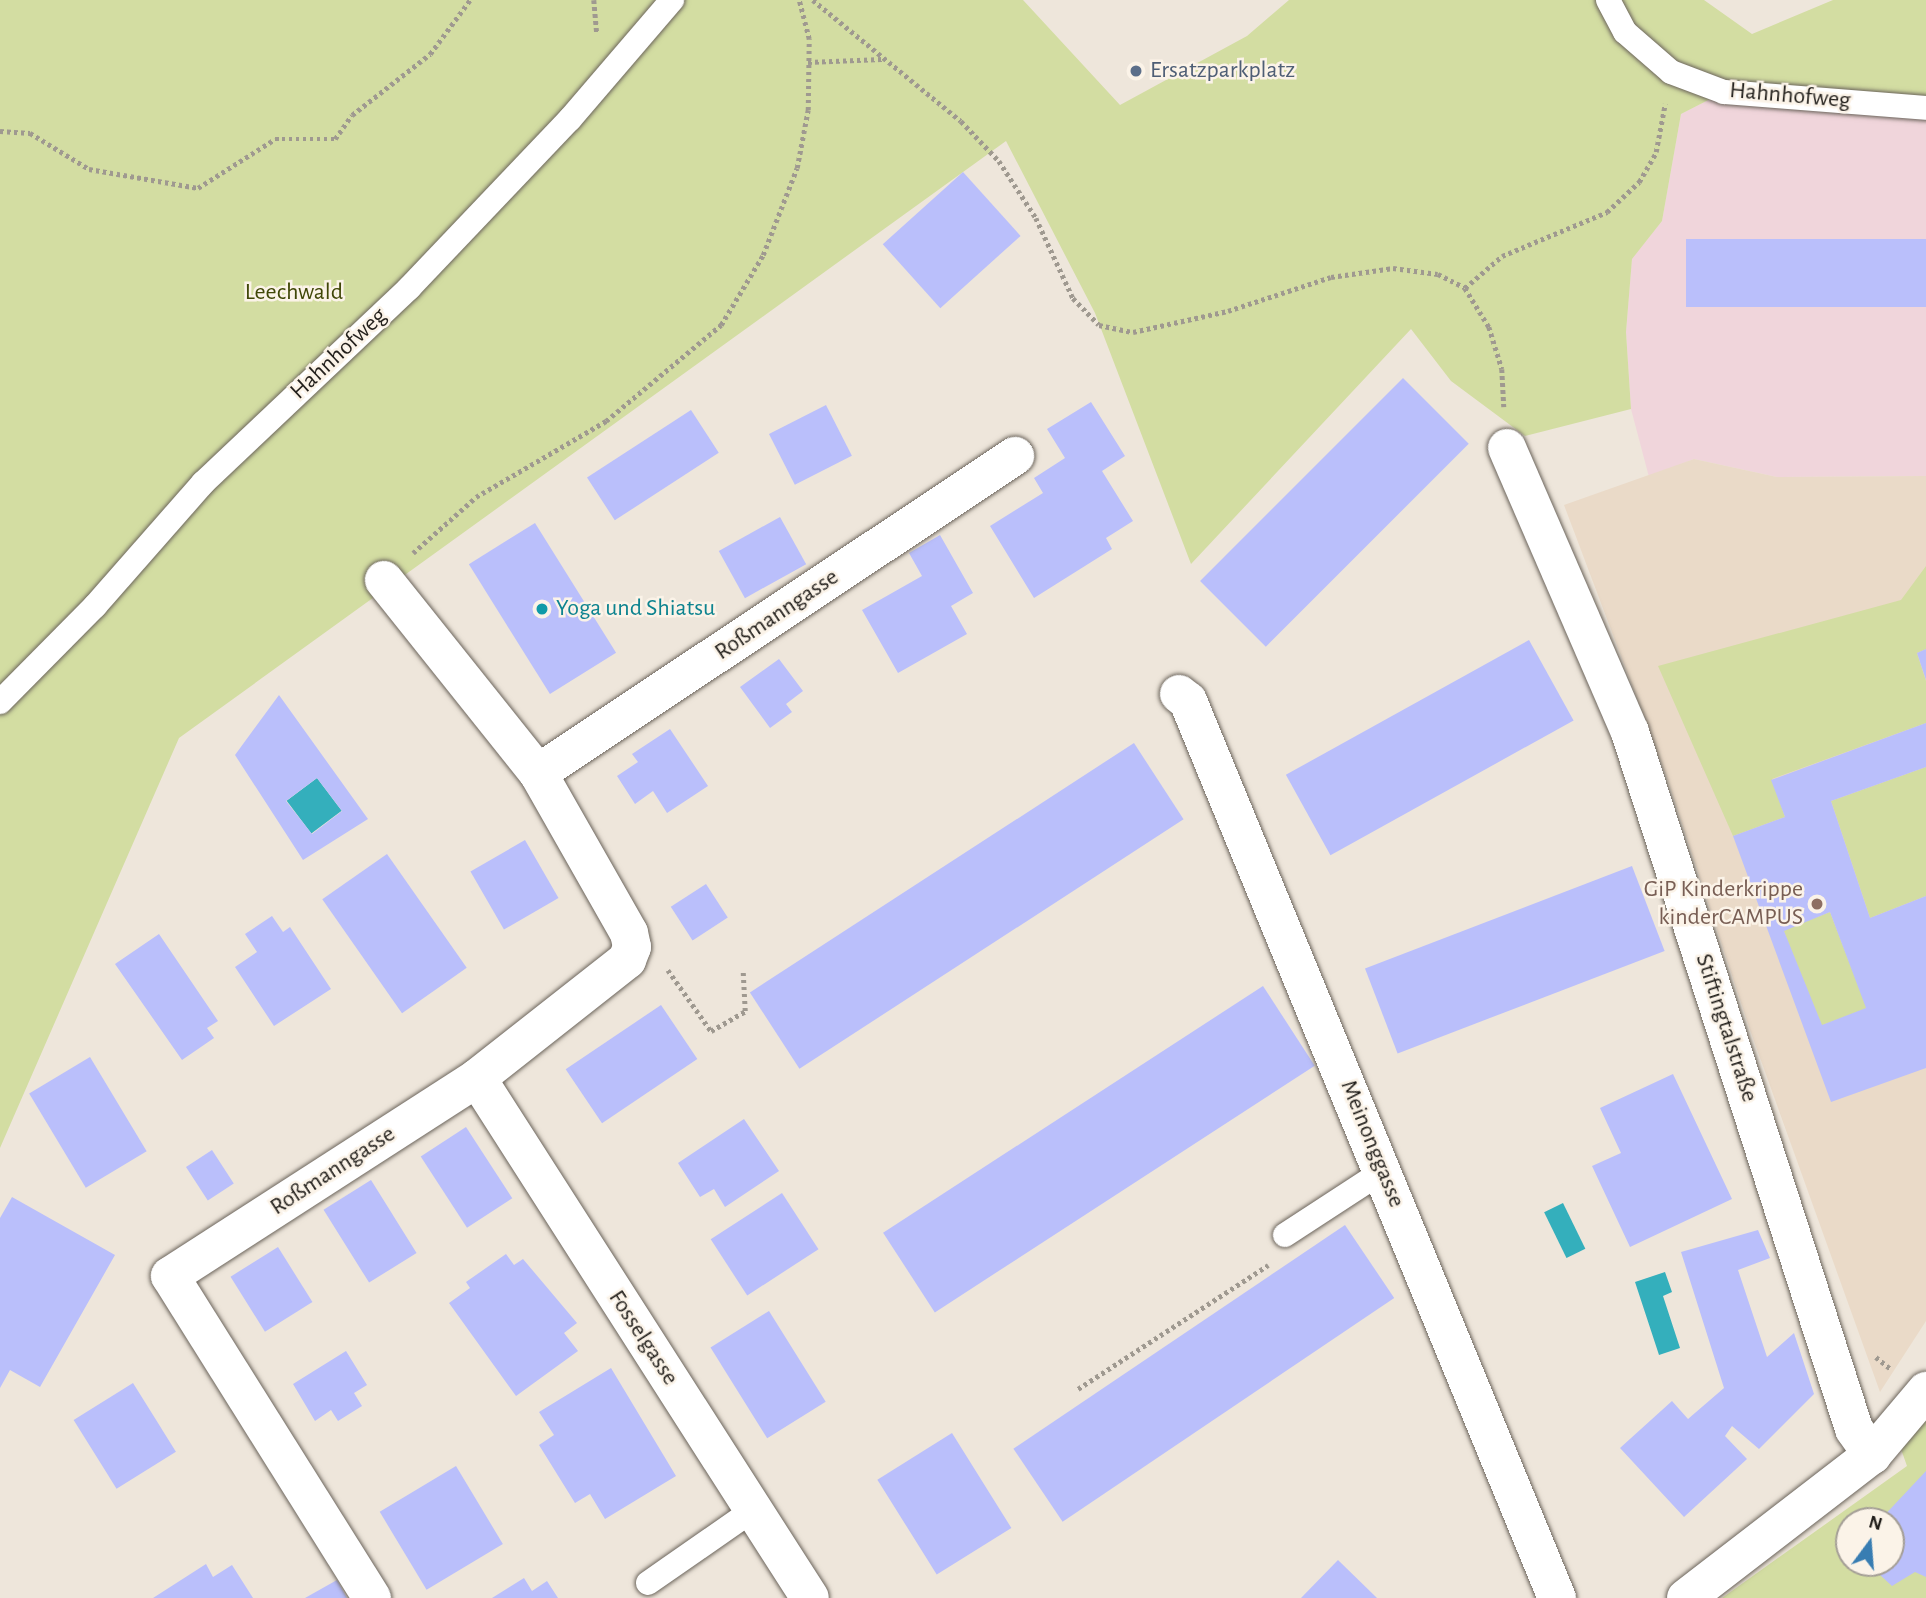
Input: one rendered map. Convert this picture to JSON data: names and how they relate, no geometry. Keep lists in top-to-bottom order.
{
  "streets": {
    "street": [
      "Roßmanngasse",
      "Stiftingtalstraße",
      "Meinonggasse",
      "Fosselgasse"
    ],
    "lane": ["Hahnhofweg"]
  },
  "crossings": [
    ["Roßmanngasse", "Fosselgasse"]
  ],
  "parks": ["Leechwald"],
  "places": ["Ersatzparkplatz", "Yoga und Shiatsu", "GiP Kinderkrippe kinderCAMPUS"],
  "north": "top"
}
